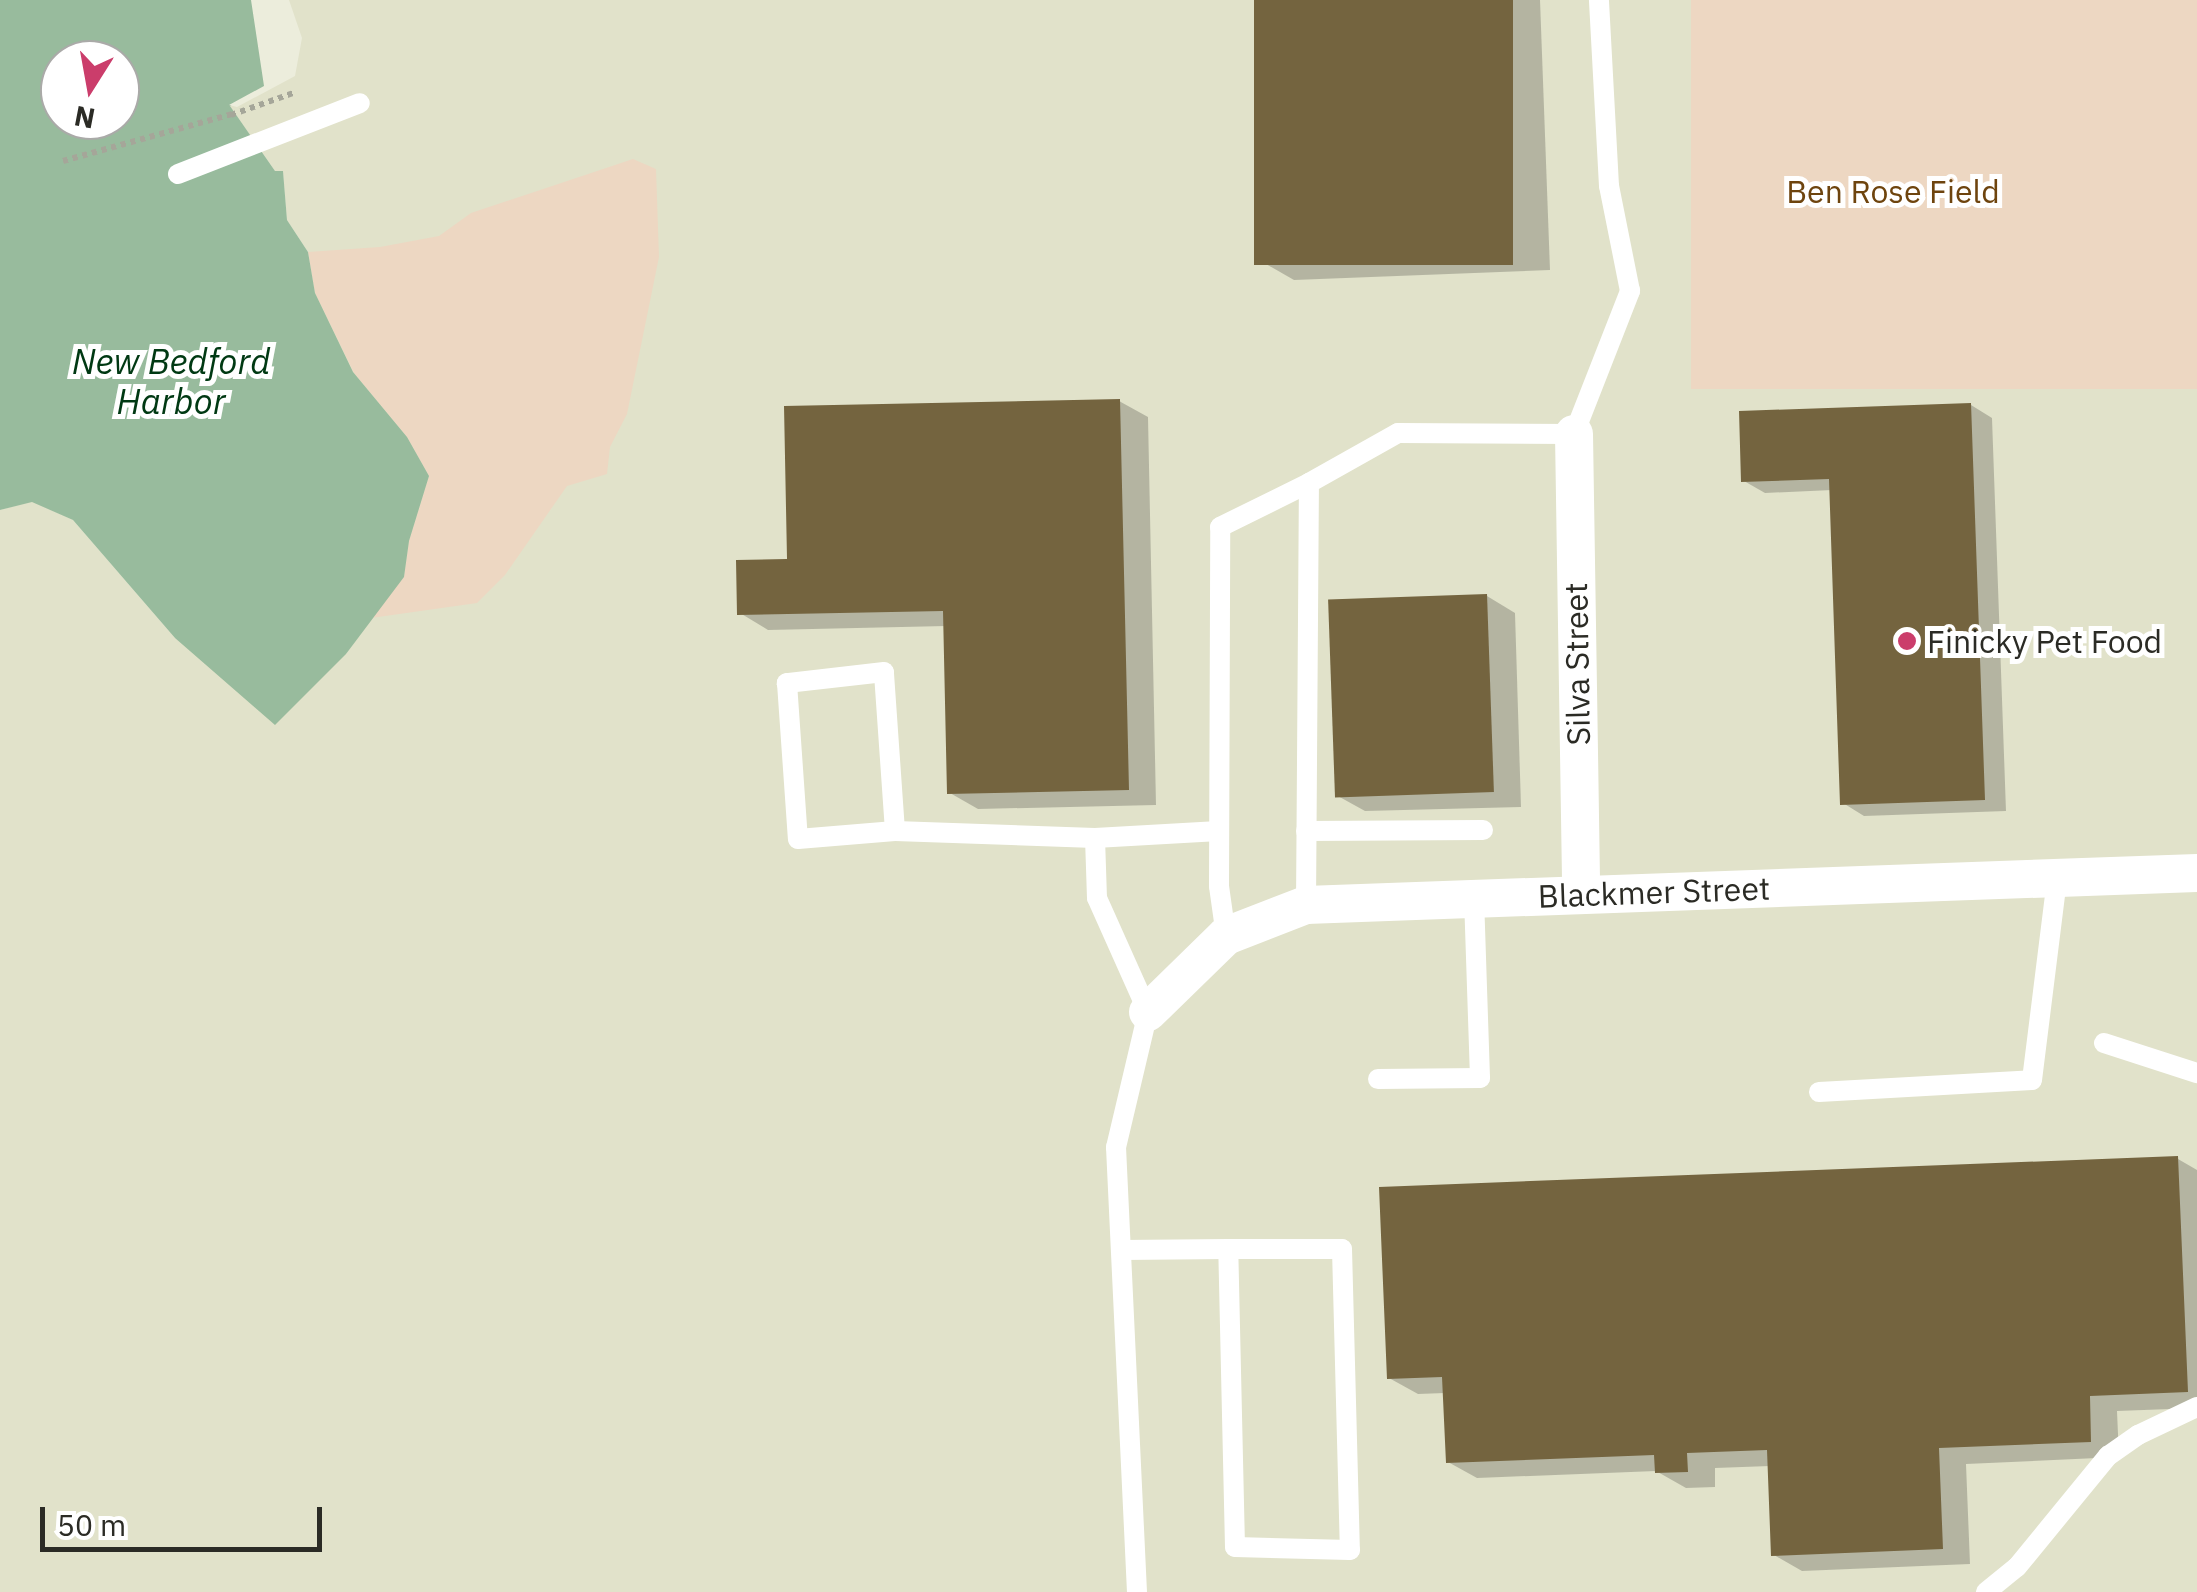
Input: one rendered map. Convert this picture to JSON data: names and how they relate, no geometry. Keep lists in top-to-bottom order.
{
  "streets": {
    "street": ["Silva Street", "Blackmer Street"]
  },
  "crossings": [
    ["Silva Street", "Blackmer Street"]
  ],
  "water": ["New Bedford Harbor"],
  "parks": ["Ben Rose Field"],
  "places": ["Finicky Pet Food"],
  "scale_bar": "50 m",
  "north": "bottom"
}
